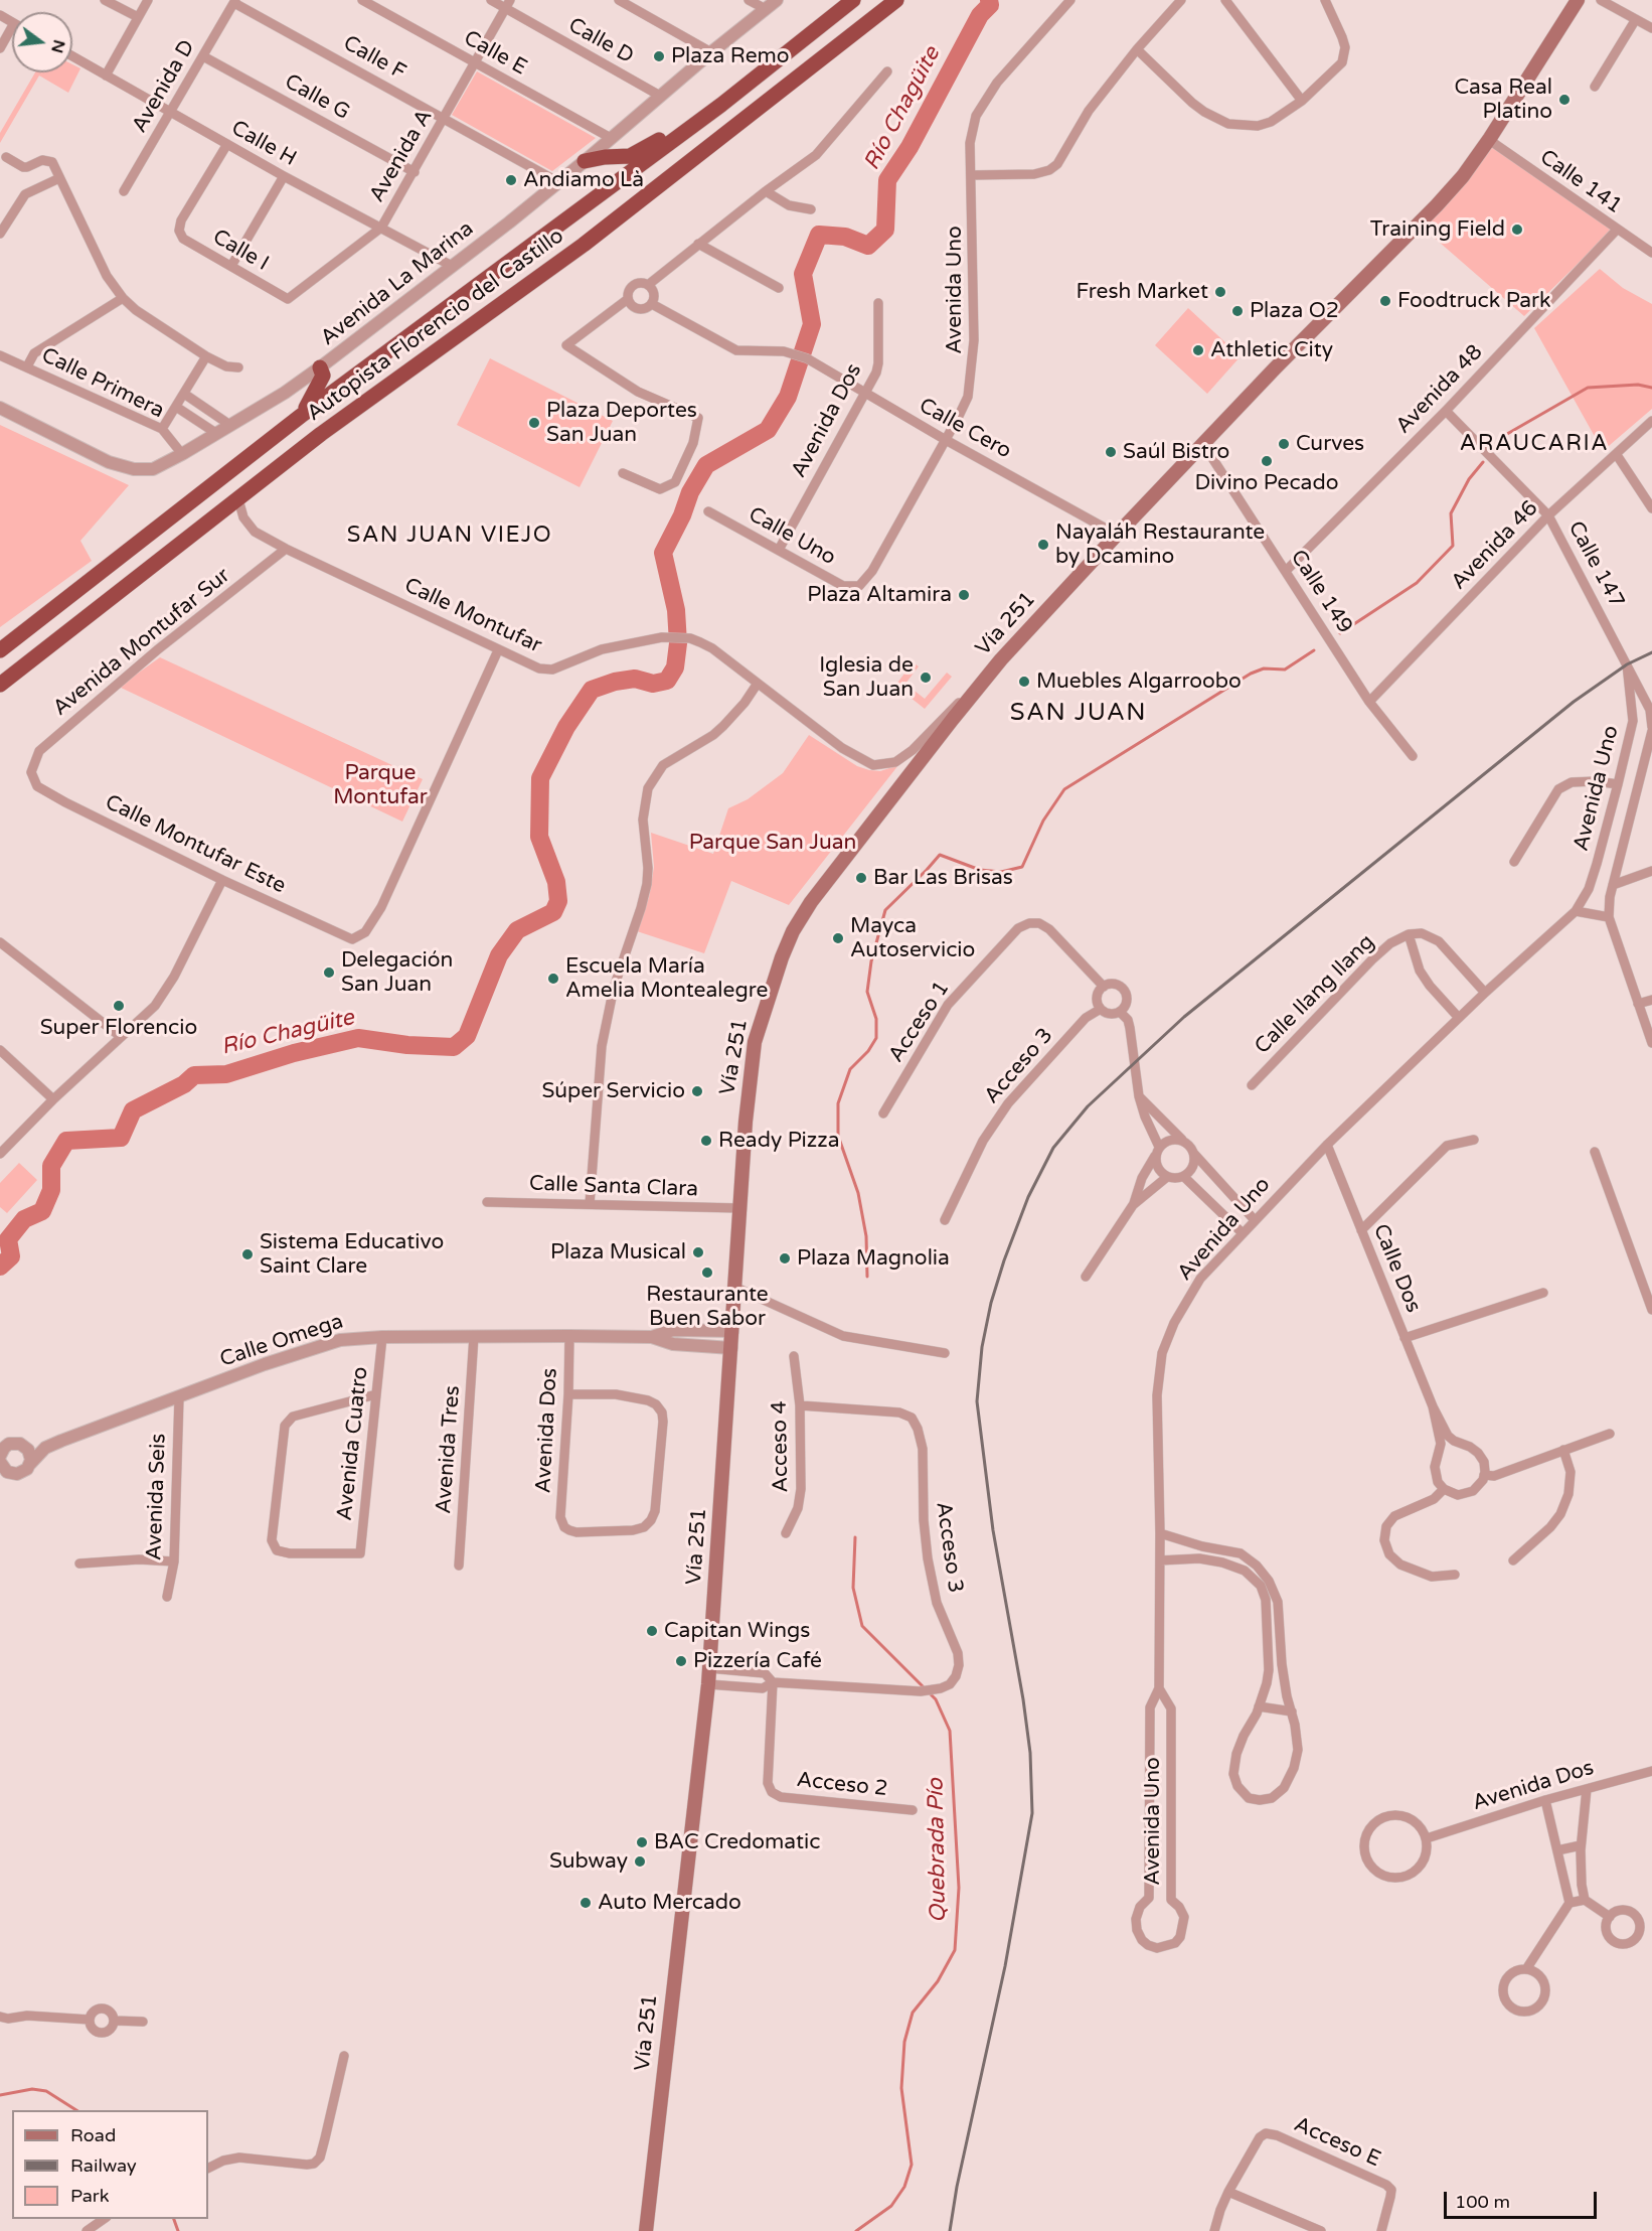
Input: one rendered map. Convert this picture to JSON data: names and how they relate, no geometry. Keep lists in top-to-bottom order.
{
  "streets": {
    "highway": ["Autopista Florencio del Castillo"],
    "main road": ["Vía 251"],
    "street": [
      "Calle D",
      "Calle E",
      "Calle F",
      "Avenida D",
      "Calle G",
      "Calle H",
      "Avenida A",
      "Calle 141",
      "Calle I",
      "Avenida La Marina",
      "Avenida Uno",
      "Calle Primera",
      "Avenida 48",
      "Avenida Dos",
      "Calle Cero",
      "Calle Uno",
      "Avenida 46",
      "Calle 147",
      "Calle 149",
      "Calle Montufar",
      "Avenida Montufar Sur",
      "Calle Montufar Este",
      "Calle Ilang Ilang",
      "Acceso 1",
      "Acceso 3",
      "Calle Santa Clara",
      "Calle Dos",
      "Calle Omega",
      "Avenida Cuatro",
      "Acceso 4",
      "Avenida Tres",
      "Avenida Seis",
      "Acceso 2",
      "Acceso E"
    ]
  },
  "crossings": [
    ["Calle D", "Avenida A"],
    ["Calle D", "Avenida La Marina"],
    ["Calle E", "Avenida A"],
    ["Calle E", "Avenida La Marina"],
    ["Calle F", "Avenida D"],
    ["Calle F", "Avenida A"],
    ["Calle F", "Avenida La Marina"],
    ["Avenida D", "Calle G"],
    ["Avenida D", "Calle H"],
    ["Calle G", "Avenida A"],
    ["Calle H", "Avenida A"],
    ["Calle H", "Calle I"],
    ["Calle H", "Avenida La Marina"],
    ["Avenida A", "Calle I"],
    ["Calle 141", "Avenida 48"],
    ["Calle 141", "Vía 251"],
    ["Avenida La Marina", "Calle Primera"],
    ["Avenida Uno", "Calle Cero"],
    ["Avenida Uno", "Calle Uno"],
    ["Avenida Uno", "Calle 147"],
    ["Avenida Uno", "Calle Ilang Ilang"],
    ["Avenida Uno", "Calle Dos"],
    ["Autopista Florencio del Castillo", "Calle Montufar"],
    ["Avenida 48", "Calle 147"],
    ["Avenida 48", "Calle 149"],
    ["Avenida Dos", "Calle Cero"],
    ["Avenida Dos", "Calle Uno"],
    ["Avenida Dos", "Calle Omega"],
    ["Calle Cero", "Vía 251"],
    ["Avenida 46", "Calle 147"],
    ["Avenida 46", "Calle 149"],
    ["Calle 149", "Vía 251"],
    ["Calle Montufar", "Vía 251"],
    ["Calle Montufar", "Avenida Montufar Sur"],
    ["Calle Montufar", "Calle Montufar Este"],
    ["Vía 251", "Calle Santa Clara"],
    ["Vía 251", "Calle Omega"],
    ["Avenida Montufar Sur", "Calle Montufar Este"],
    ["Acceso 1", "Acceso 3"],
    ["Acceso 3", "Acceso 4"],
    ["Acceso 3", "Acceso 2"],
    ["Calle Omega", "Avenida Cuatro"],
    ["Calle Omega", "Avenida Tres"],
    ["Calle Omega", "Avenida Seis"]
  ],
  "districts": ["ARAUCARIA", "SAN JUAN VIEJO", "SAN JUAN"],
  "water": ["Río Chagüite", "Quebrada Pío"],
  "parks": ["Parque Montufar", "Parque San Juan"],
  "places": [
    "Plaza Remo",
    "Casa Real Platino",
    "Andiamo Là",
    "Training Field",
    "Fresh Market",
    "Foodtruck Park",
    "Plaza O2",
    "Athletic City",
    "Plaza Deportes San Juan",
    "Curves",
    "Saúl Bistro",
    "Divino Pecado",
    "Nayaláh Restaurante by Dcamino",
    "Plaza Altamira",
    "Iglesia de San Juan",
    "Muebles Algarroobo",
    "Bar Las Brisas",
    "Mayca Autoservicio",
    "Delegación San Juan",
    "Escuela María Amelia Montealegre",
    "Super Florencio",
    "Súper Servicio",
    "Ready Pizza",
    "Plaza Musical",
    "Sistema Educativo Saint Clare",
    "Plaza Magnolia",
    "Restaurante Buen Sabor",
    "Capitan Wings",
    "Pizzería Café",
    "BAC Credomatic",
    "Subway",
    "Auto Mercado"
  ],
  "legend": ["Road", "Railway", "Park"],
  "scale_bar": "100 m",
  "north": "right"
}
